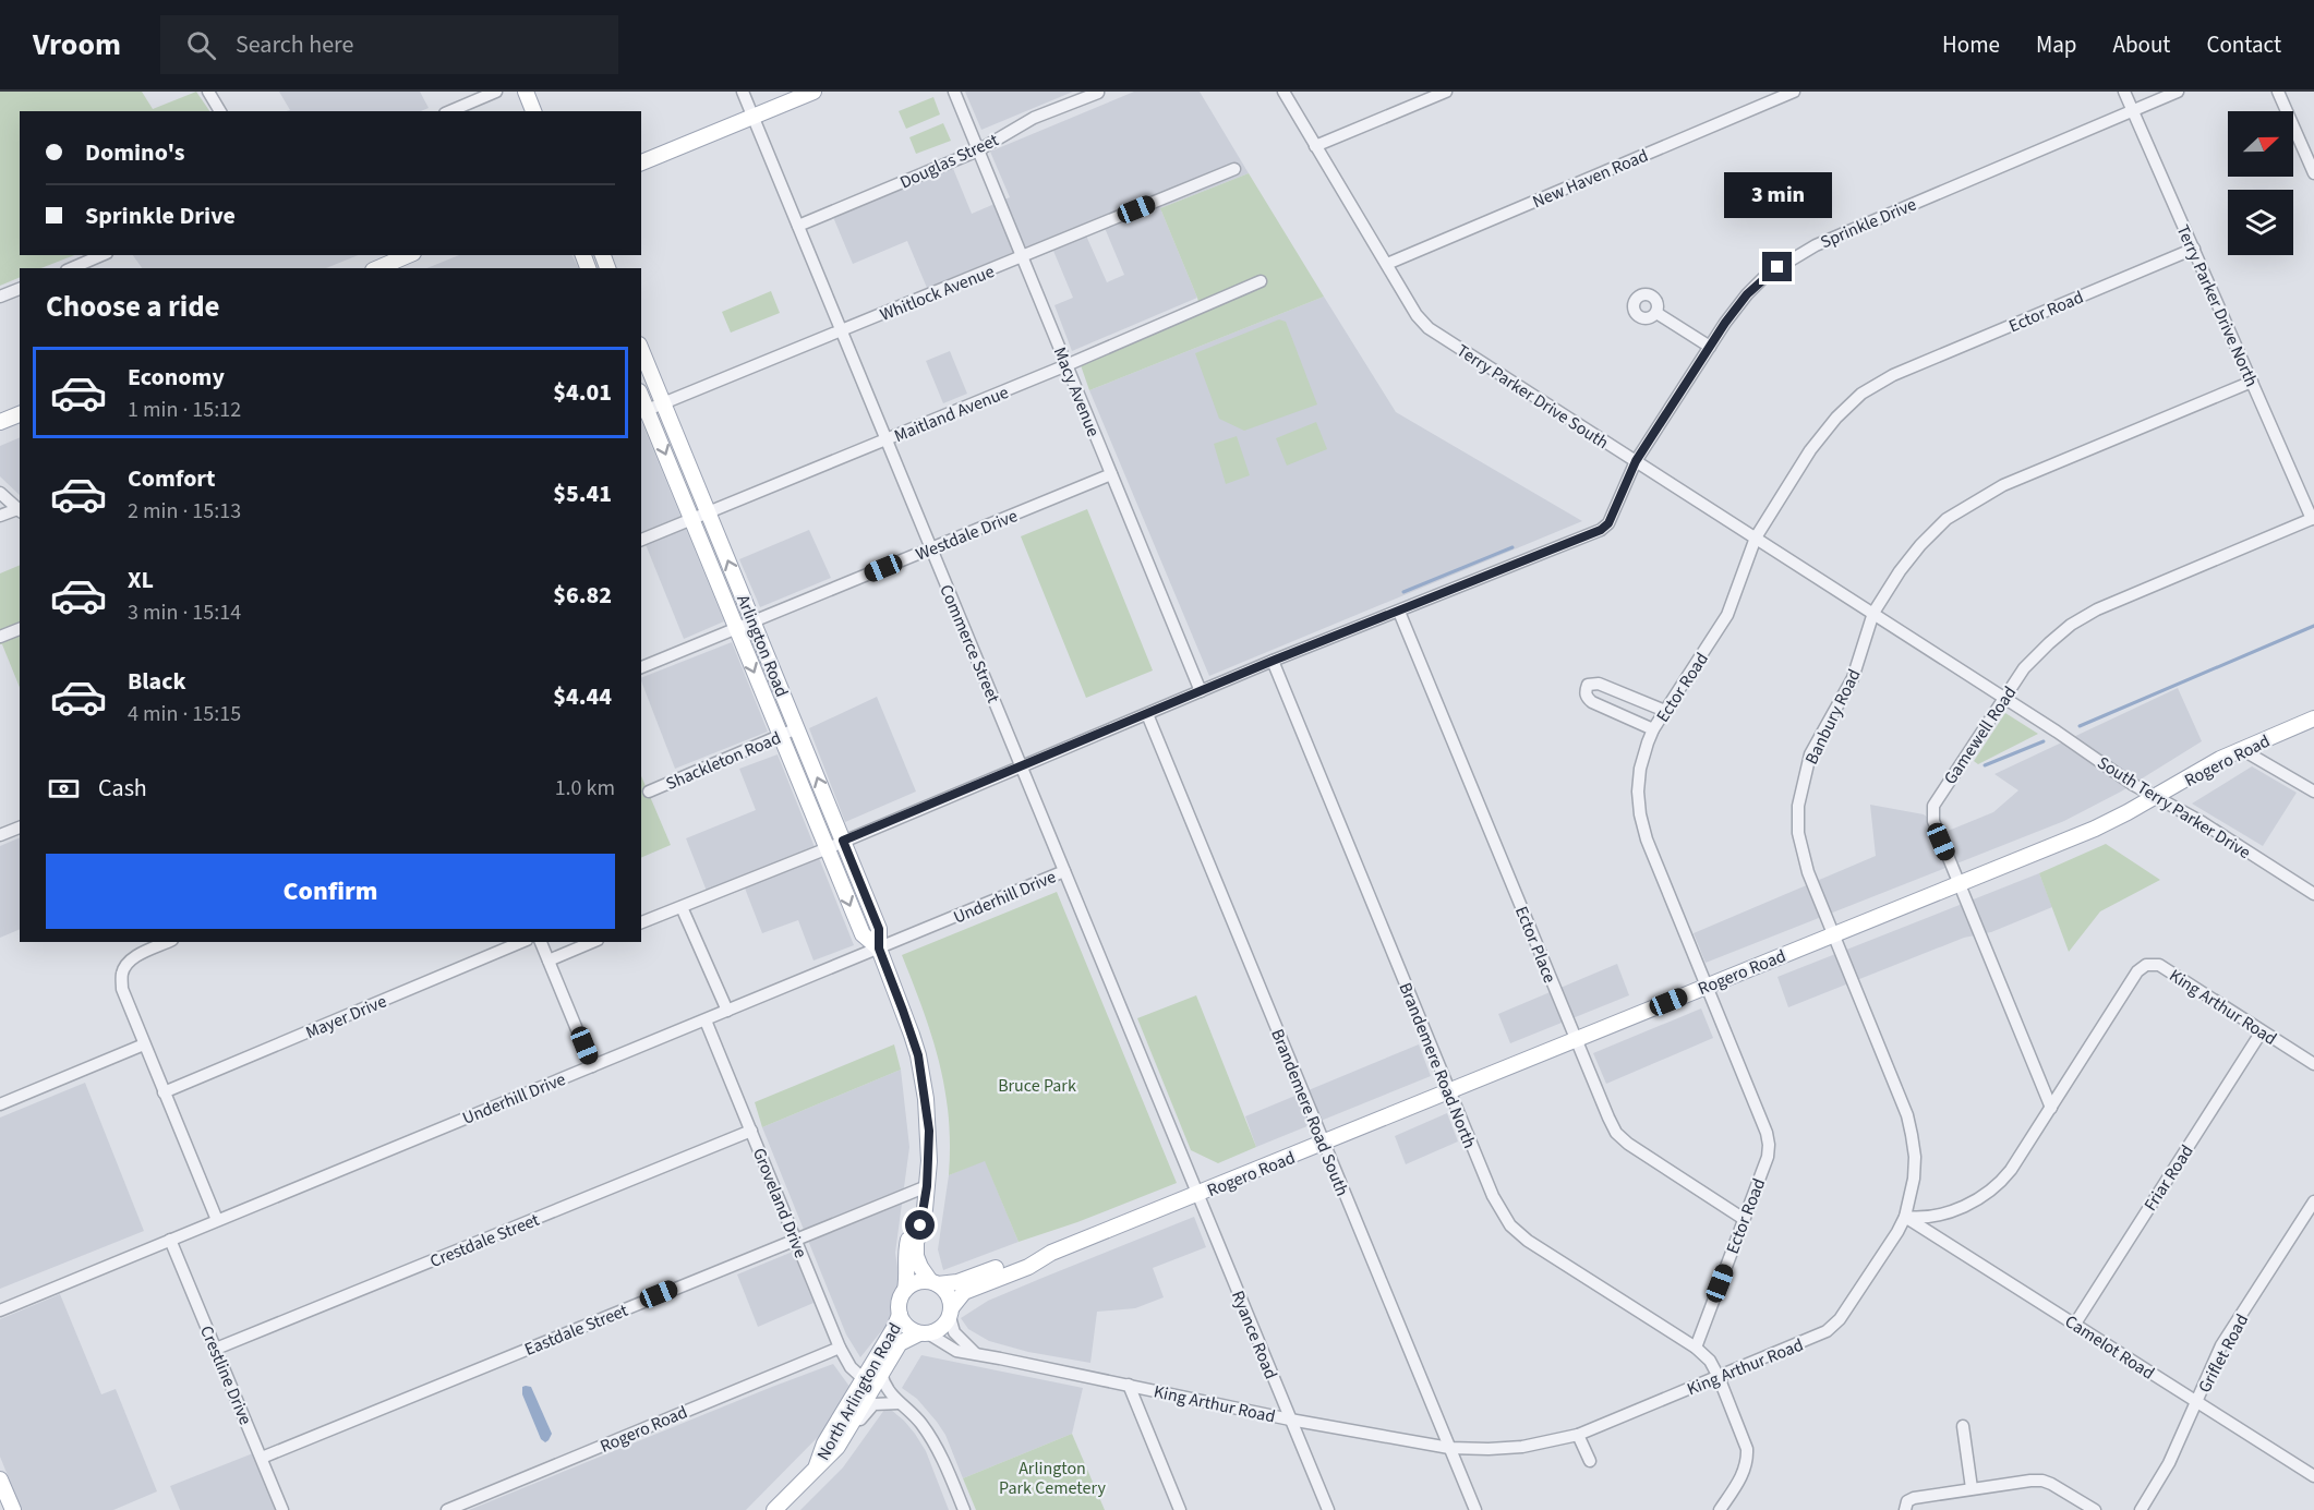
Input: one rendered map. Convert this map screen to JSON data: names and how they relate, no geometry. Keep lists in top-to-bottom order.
{
  "streets": {
    "main road": ["Arlington Road", "Rogero Road", "North Arlington Road"],
    "street": [
      "Douglas Street",
      "New Haven Road",
      "Sprinkle Drive",
      "Whitlock Avenue",
      "Terry Parker Drive North",
      "Ector Road",
      "Macy Avenue",
      "Terry Parker Drive South",
      "Maitland Avenue",
      "Westdale Drive",
      "Commerce Street",
      "Banbury Road",
      "Gamewell Road",
      "Shackleton Road",
      "South Terry Parker Drive",
      "Underhill Drive",
      "Ector Place",
      "King Arthur Road",
      "Mayer Drive",
      "Brandemere Road North",
      "Brandemere Road South",
      "Friar Road",
      "Groveland Drive",
      "Crestdale Street",
      "Eastdale Street",
      "Ryance Road",
      "Camelot Road",
      "Griflet Road",
      "Crestline Drive"
    ]
  },
  "crossings": [
    ["Douglas Street", "Macy Avenue"],
    ["Douglas Street", "Commerce Street"],
    ["New Haven Road", "Terry Parker Drive South"],
    ["Sprinkle Drive", "Terry Parker Drive North"],
    ["Sprinkle Drive", "Macy Avenue"],
    ["Sprinkle Drive", "Terry Parker Drive South"],
    ["Sprinkle Drive", "Commerce Street"],
    ["Sprinkle Drive", "Arlington Road"],
    ["Sprinkle Drive", "Ector Place"],
    ["Sprinkle Drive", "Brandemere Road North"],
    ["Sprinkle Drive", "Brandemere Road South"],
    ["Whitlock Avenue", "Macy Avenue"],
    ["Whitlock Avenue", "Commerce Street"],
    ["Whitlock Avenue", "Arlington Road"],
    ["Terry Parker Drive North", "Ector Road"],
    ["Terry Parker Drive North", "Banbury Road"],
    ["Terry Parker Drive North", "Gamewell Road"],
    ["Ector Road", "Terry Parker Drive South"],
    ["Ector Road", "Rogero Road"],
    ["Ector Road", "Ector Place"],
    ["Ector Road", "Brandemere Road North"],
    ["Macy Avenue", "Maitland Avenue"],
    ["Macy Avenue", "Westdale Drive"],
    ["Terry Parker Drive South", "Banbury Road"],
    ["Terry Parker Drive South", "Gamewell Road"],
    ["Terry Parker Drive South", "South Terry Parker Drive"],
    ["Maitland Avenue", "Commerce Street"],
    ["Maitland Avenue", "Arlington Road"],
    ["Westdale Drive", "Commerce Street"],
    ["Westdale Drive", "Arlington Road"],
    ["Commerce Street", "Rogero Road"],
    ["Commerce Street", "Underhill Drive"],
    ["Commerce Street", "Ryance Road"],
    ["Arlington Road", "Shackleton Road"],
    ["Arlington Road", "Rogero Road"],
    ["Arlington Road", "Underhill Drive"],
    ["Arlington Road", "King Arthur Road"],
    ["Arlington Road", "Eastdale Street"],
    ["Arlington Road", "North Arlington Road"],
    ["Banbury Road", "Rogero Road"],
    ["Banbury Road", "King Arthur Road"],
    ["Banbury Road", "Camelot Road"],
    ["Gamewell Road", "Rogero Road"],
    ["Gamewell Road", "South Terry Parker Drive"],
    ["Gamewell Road", "King Arthur Road"],
    ["Rogero Road", "South Terry Parker Drive"],
    ["Rogero Road", "Ector Place"],
    ["Rogero Road", "King Arthur Road"],
    ["Rogero Road", "Brandemere Road North"],
    ["Rogero Road", "Brandemere Road South"],
    ["Rogero Road", "Groveland Drive"],
    ["Rogero Road", "Ryance Road"],
    ["Rogero Road", "North Arlington Road"],
    ["Underhill Drive", "Groveland Drive"],
    ["Underhill Drive", "Crestline Drive"],
    ["King Arthur Road", "Brandemere Road North"],
    ["King Arthur Road", "Brandemere Road South"],
    ["King Arthur Road", "Friar Road"],
    ["King Arthur Road", "Ryance Road"],
    ["King Arthur Road", "Camelot Road"],
    ["King Arthur Road", "North Arlington Road"],
    ["Friar Road", "Camelot Road"],
    ["Groveland Drive", "Crestdale Street"],
    ["Groveland Drive", "Eastdale Street"],
    ["Groveland Drive", "North Arlington Road"],
    ["Crestdale Street", "Crestline Drive"],
    ["Eastdale Street", "Crestline Drive"],
    ["Camelot Road", "Griflet Road"]
  ],
  "parks": ["Bruce Park", "Arlington Park Cemetery"],
  "north": "right",
  "page": {
    "header": "Vroom",
    "search": "Search here",
    "nav": [
      "Home",
      "Map",
      "About",
      "Contact"
    ],
    "banner": ["Domino's", "Sprinkle Drive"],
    "bubble": "3 min",
    "heading": "Choose a ride",
    "list": [
      {
        "name": "Economy",
        "note": "1 min · 15:12",
        "value": "$4.01"
      },
      {
        "name": "Comfort",
        "note": "2 min · 15:13",
        "value": "$5.41"
      },
      {
        "name": "XL",
        "note": "3 min · 15:14",
        "value": "$6.82"
      },
      {
        "name": "Black",
        "note": "4 min · 15:15",
        "value": "$4.44"
      }
    ],
    "pay": ["Cash", "1.0 km"],
    "buttons": "Confirm"
  }
}
